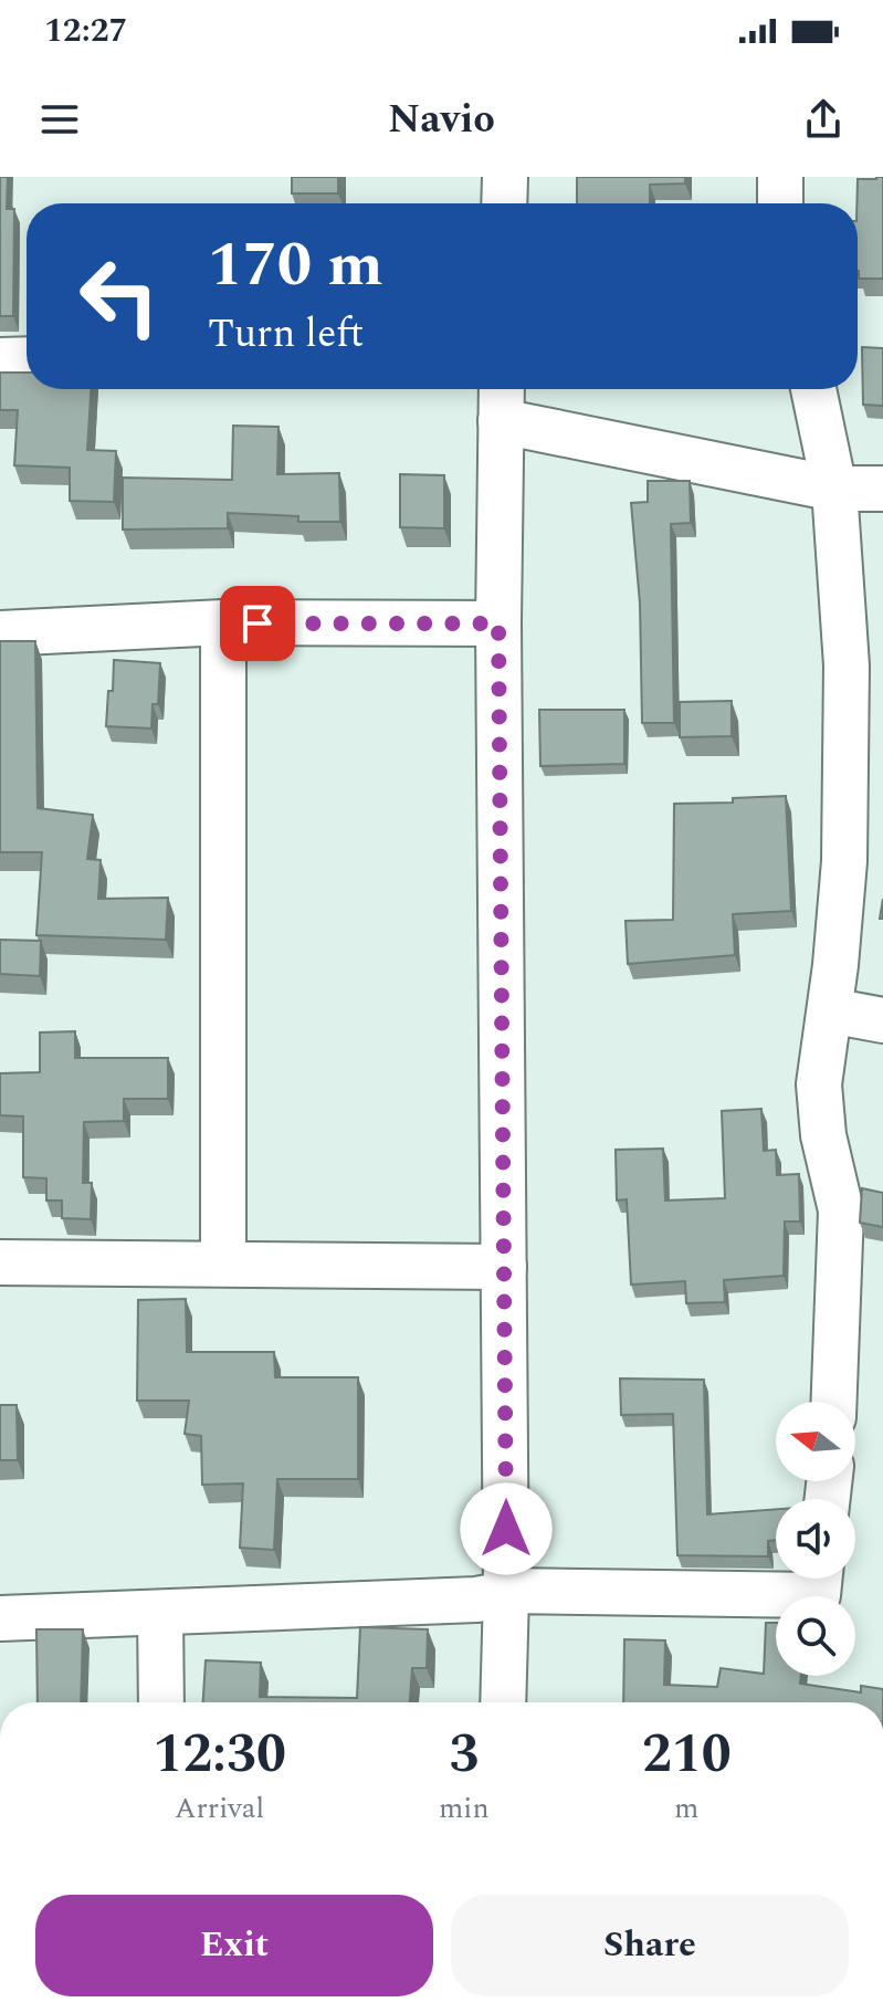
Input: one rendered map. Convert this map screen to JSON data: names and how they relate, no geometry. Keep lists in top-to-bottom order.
{
  "north": "left",
  "page": {
    "status": "12:27",
    "header": "Navio",
    "turn": ["170 m", "Turn left"],
    "eta": [
      "12:30",
      "Arrival",
      "3",
      "min",
      "210",
      "m"
    ],
    "buttons": ["Exit", "Share"]
  }
}
